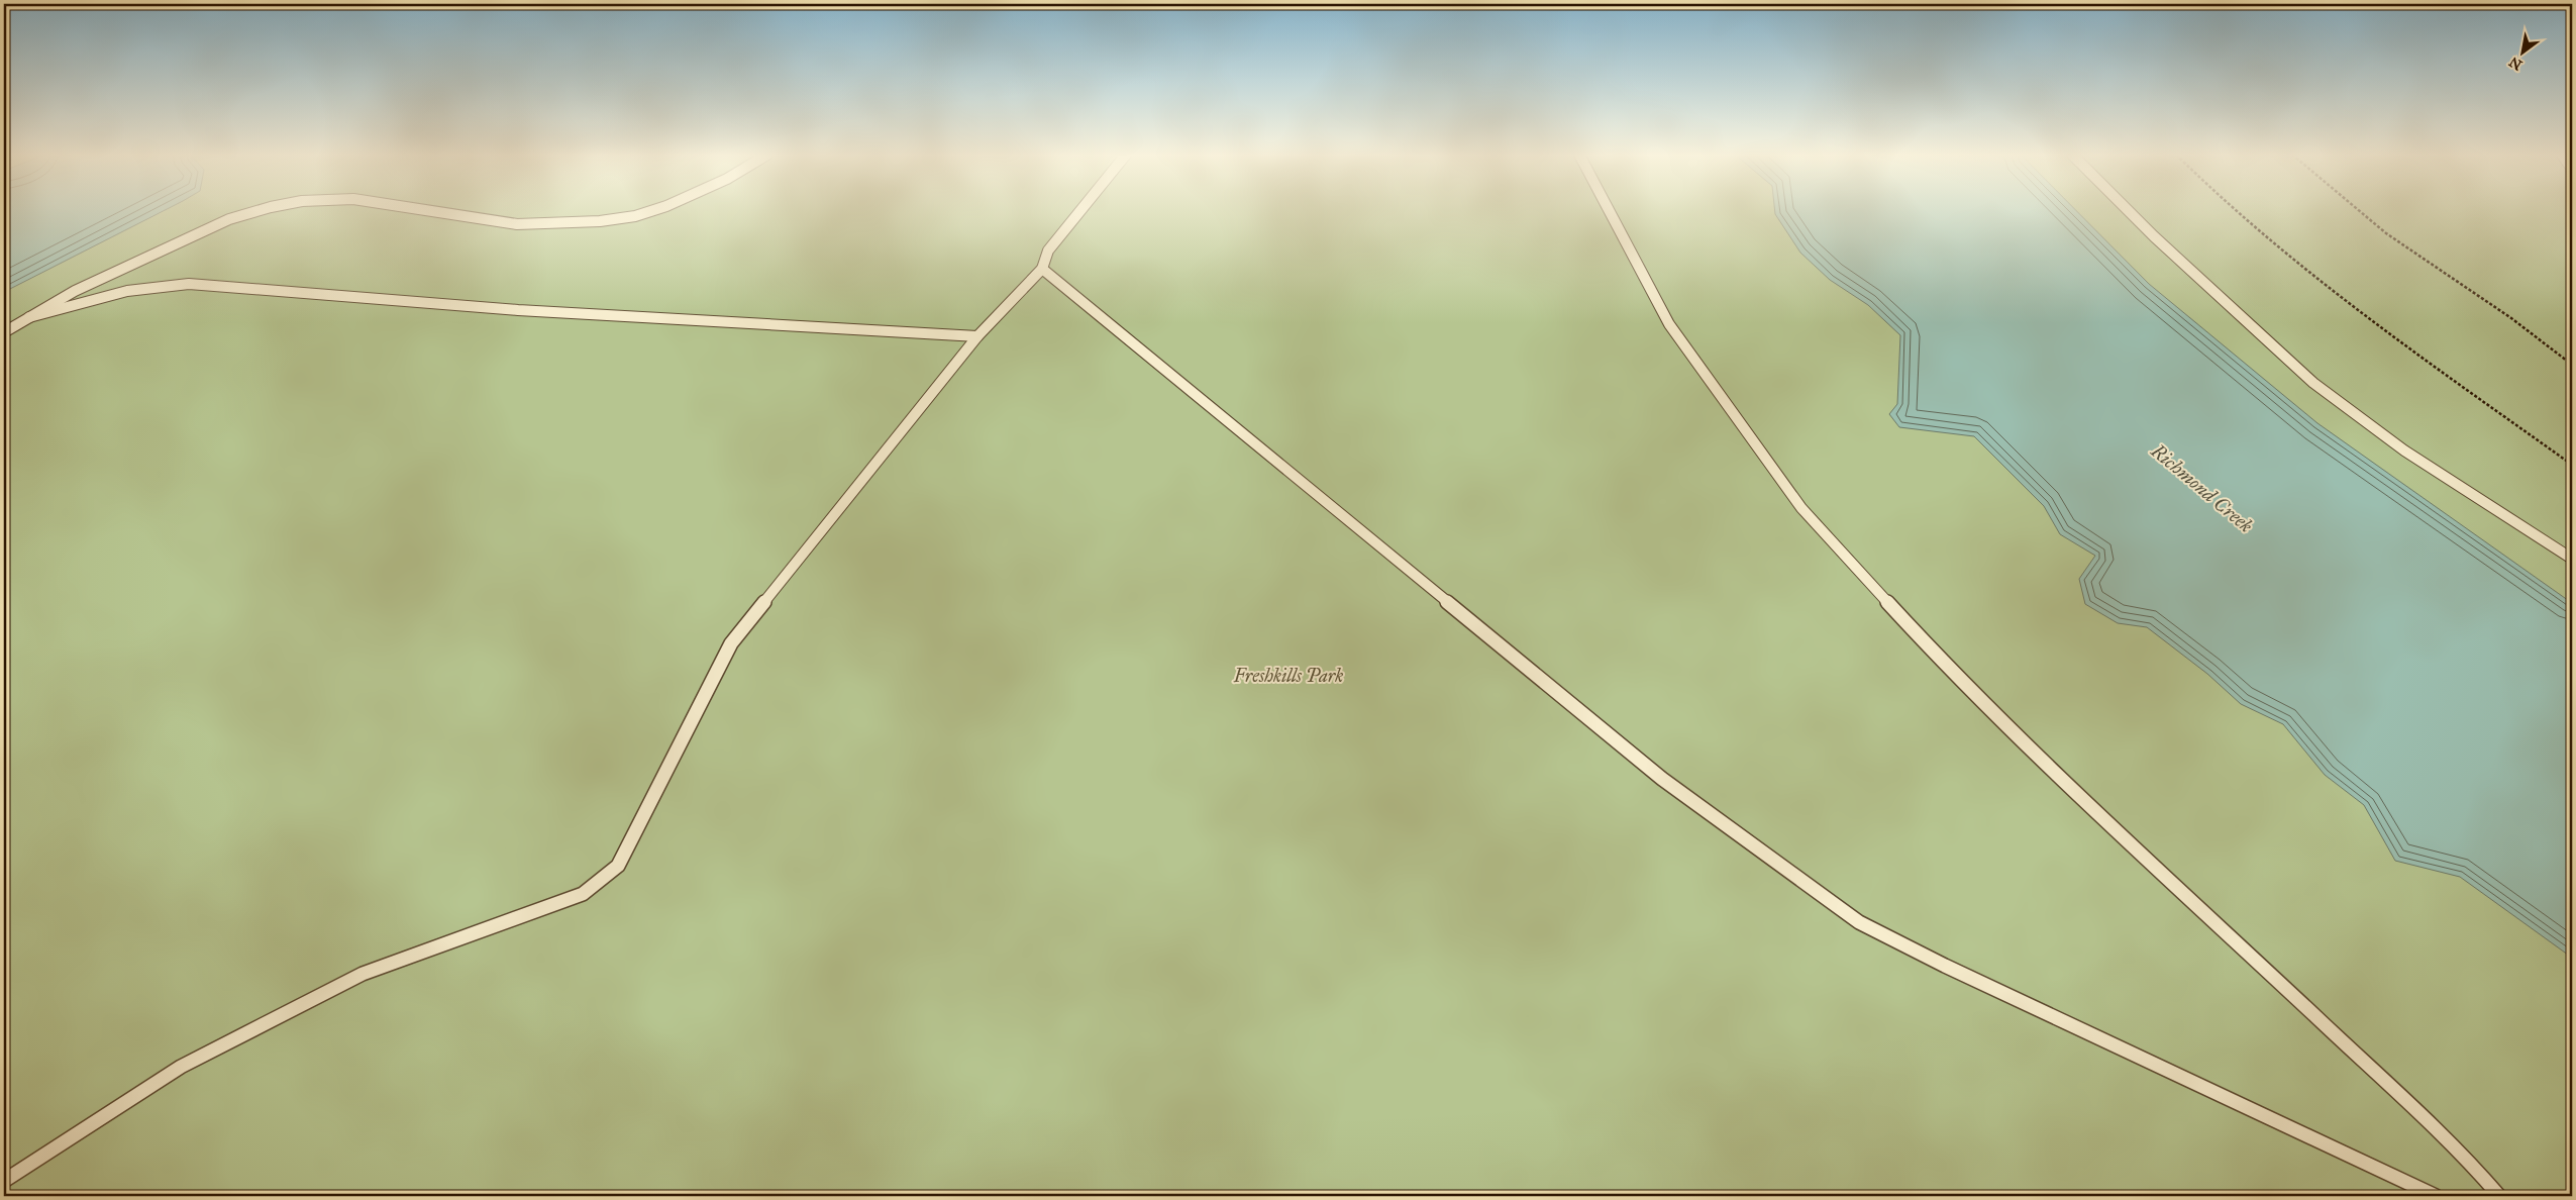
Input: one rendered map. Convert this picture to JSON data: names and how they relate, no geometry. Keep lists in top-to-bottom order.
{
  "water": ["Richmond Creek"],
  "parks": ["Freshkills Park"],
  "north": "bottom left"
}
